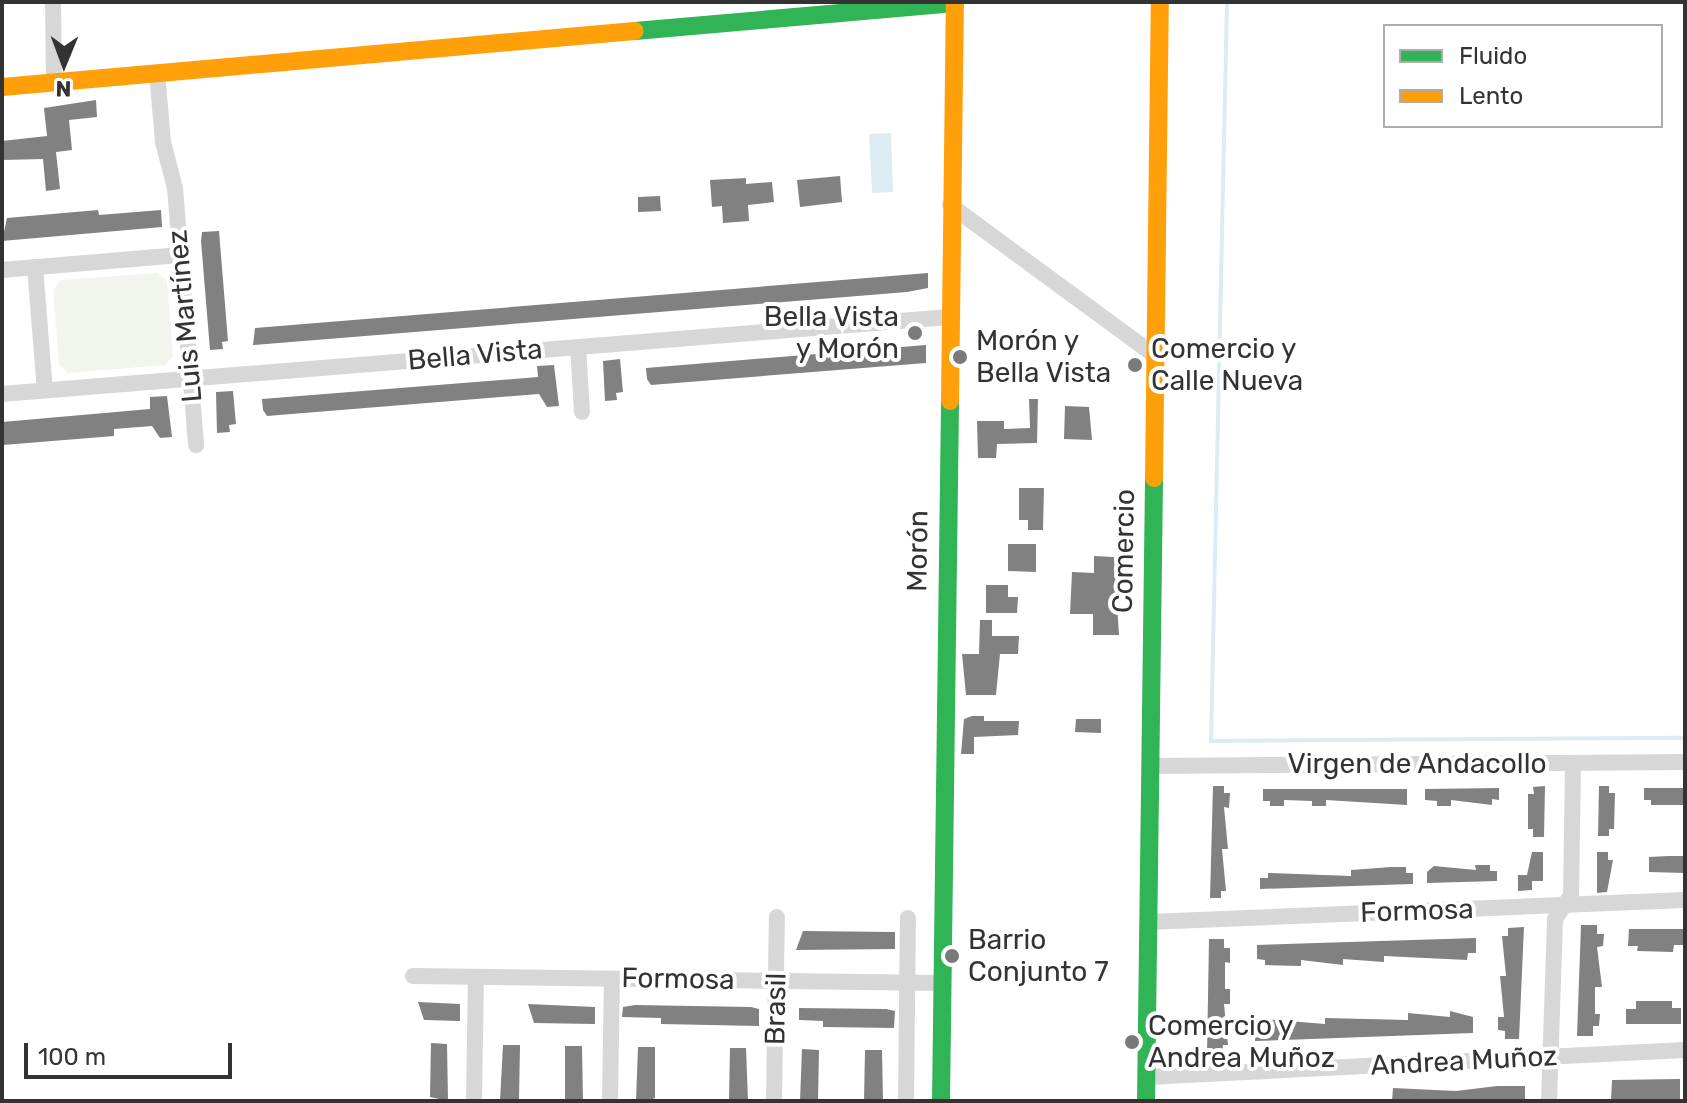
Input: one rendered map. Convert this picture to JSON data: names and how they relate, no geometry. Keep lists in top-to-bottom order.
{
  "streets": {
    "street": [
      "Luis Martínez",
      "Bella Vista",
      "Morón",
      "Comercio",
      "Virgen de Andacollo",
      "Formosa",
      "Brasil",
      "Andrea Muñoz"
    ]
  },
  "crossings": [
    ["Luis Martínez", "Bella Vista"],
    ["Bella Vista", "Morón"],
    ["Morón", "Formosa"],
    ["Comercio", "Virgen de Andacollo"],
    ["Comercio", "Formosa"],
    ["Comercio", "Andrea Muñoz"],
    ["Formosa", "Brasil"]
  ],
  "places": [
    "Bella Vista y Morón",
    "Morón y Bella Vista",
    "Comercio y Calle Nueva",
    "Barrio Conjunto 7",
    "Comercio y Andrea Muñoz"
  ],
  "legend": ["Fluido", "Lento"],
  "scale_bar": "100 m",
  "north": "bottom"
}
